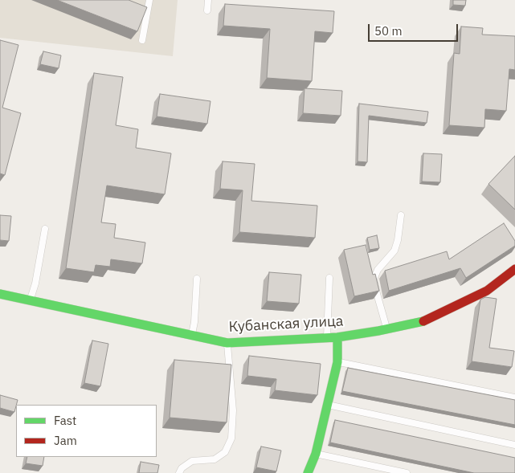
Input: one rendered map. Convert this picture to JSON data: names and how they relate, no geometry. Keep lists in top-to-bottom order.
{
  "streets": {
    "street": ["Кубанская улица"]
  },
  "legend": ["Fast", "Jam"],
  "scale_bar": "50 m"
}
